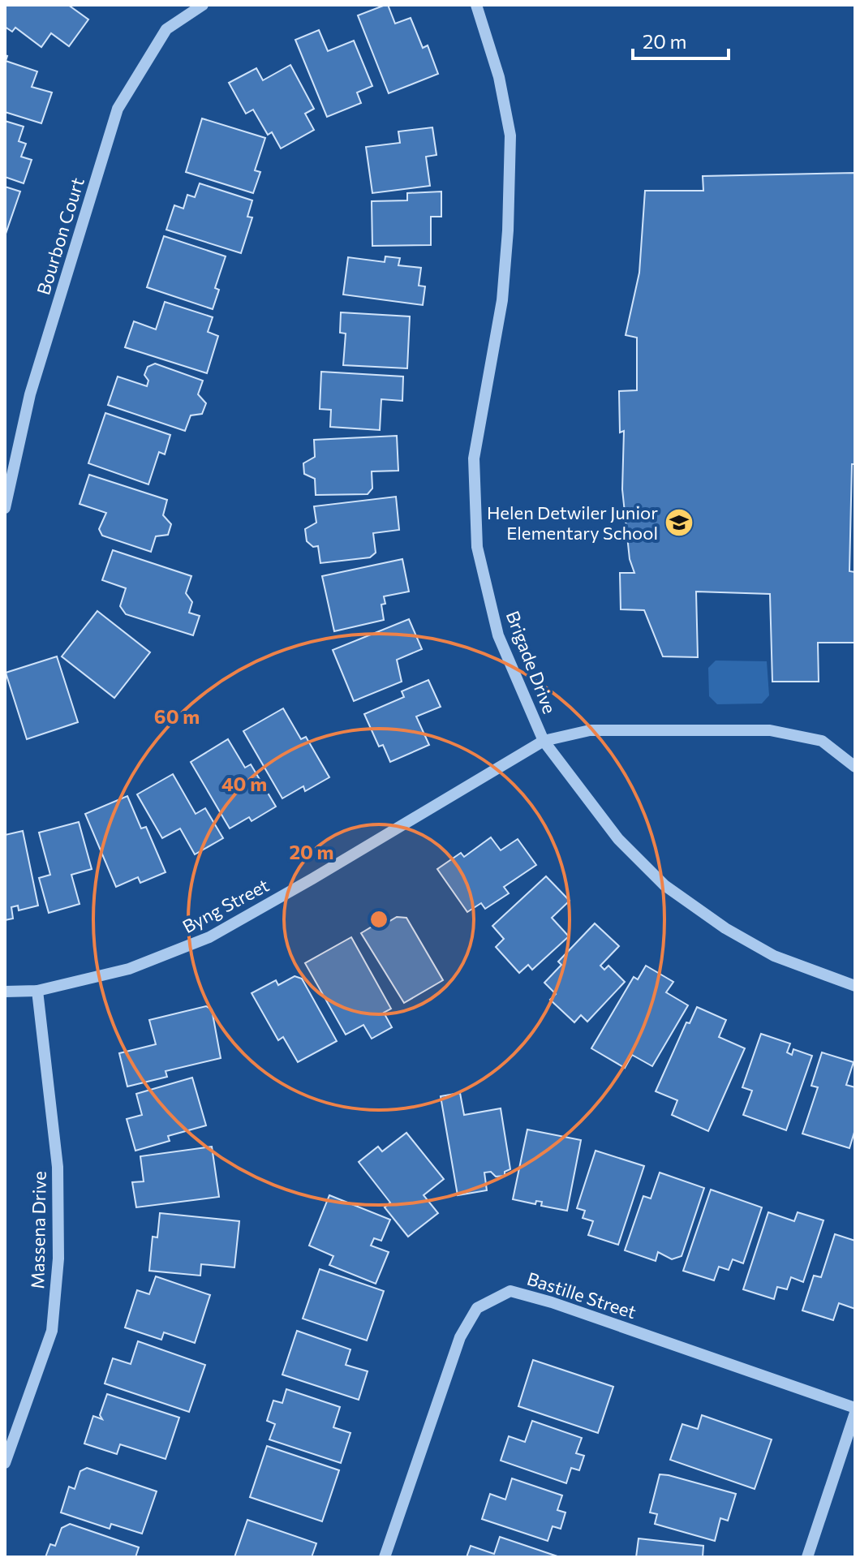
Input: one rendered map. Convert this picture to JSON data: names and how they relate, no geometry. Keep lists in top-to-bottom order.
{
  "streets": {
    "street": [
      "Bourbon Court",
      "Brigade Drive",
      "Byng Street",
      "Massena Drive",
      "Bastille Street"
    ]
  },
  "crossings": [
    ["Brigade Drive", "Byng Street"],
    ["Byng Street", "Massena Drive"]
  ],
  "places": {
    "school or university": ["Helen Detwiler Junior Elementary School"]
  },
  "scale_bar": "20 m",
  "rings": ["60 m", "40 m", "20 m"]
}
